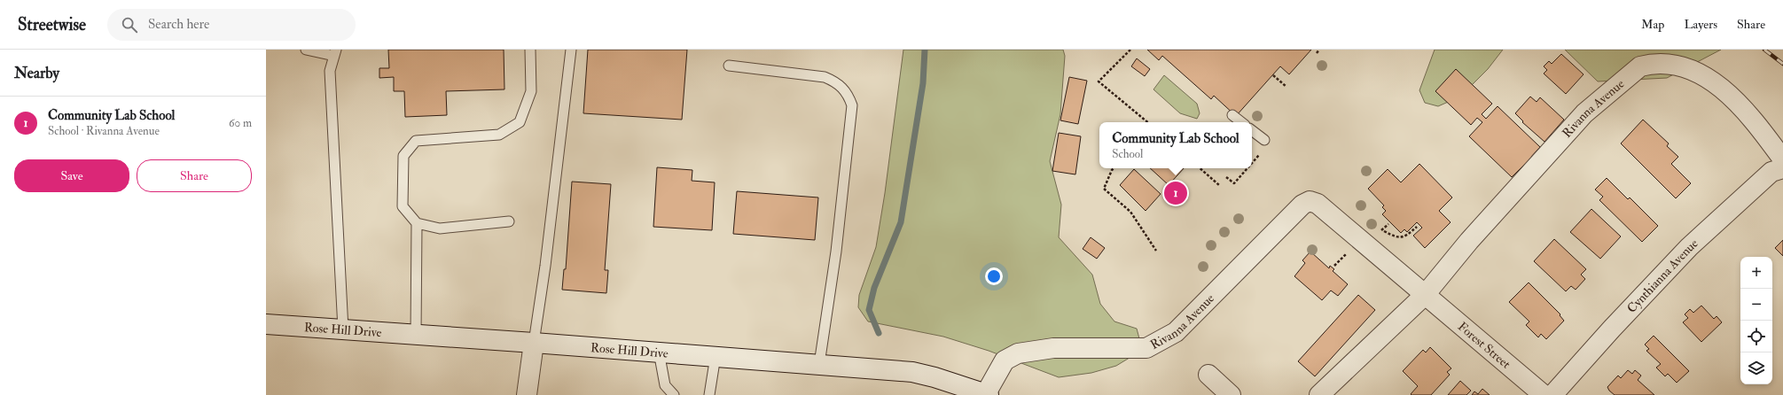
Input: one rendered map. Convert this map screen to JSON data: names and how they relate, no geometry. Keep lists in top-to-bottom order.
{
  "streets": {
    "street": [
      "Rivanna Avenue",
      "Cynthianna Avenue",
      "Rose Hill Drive",
      "Forest Street"
    ]
  },
  "crossings": [
    ["Rivanna Avenue", "Rose Hill Drive"],
    ["Rivanna Avenue", "Forest Street"]
  ],
  "page": {
    "header": "Streetwise",
    "search": "Search here",
    "nav": ["Map", "Layers", "Share"],
    "heading": "Nearby",
    "list": [
      {
        "mark": "1",
        "name": "Community Lab School",
        "note": "School · Rivanna Avenue",
        "value": "60 m"
      }
    ],
    "popup": ["Community Lab School", "School"],
    "buttons": ["Save", "Share"],
    "pins": "1",
    "map_buttons": ["+", "−"]
  }
}
